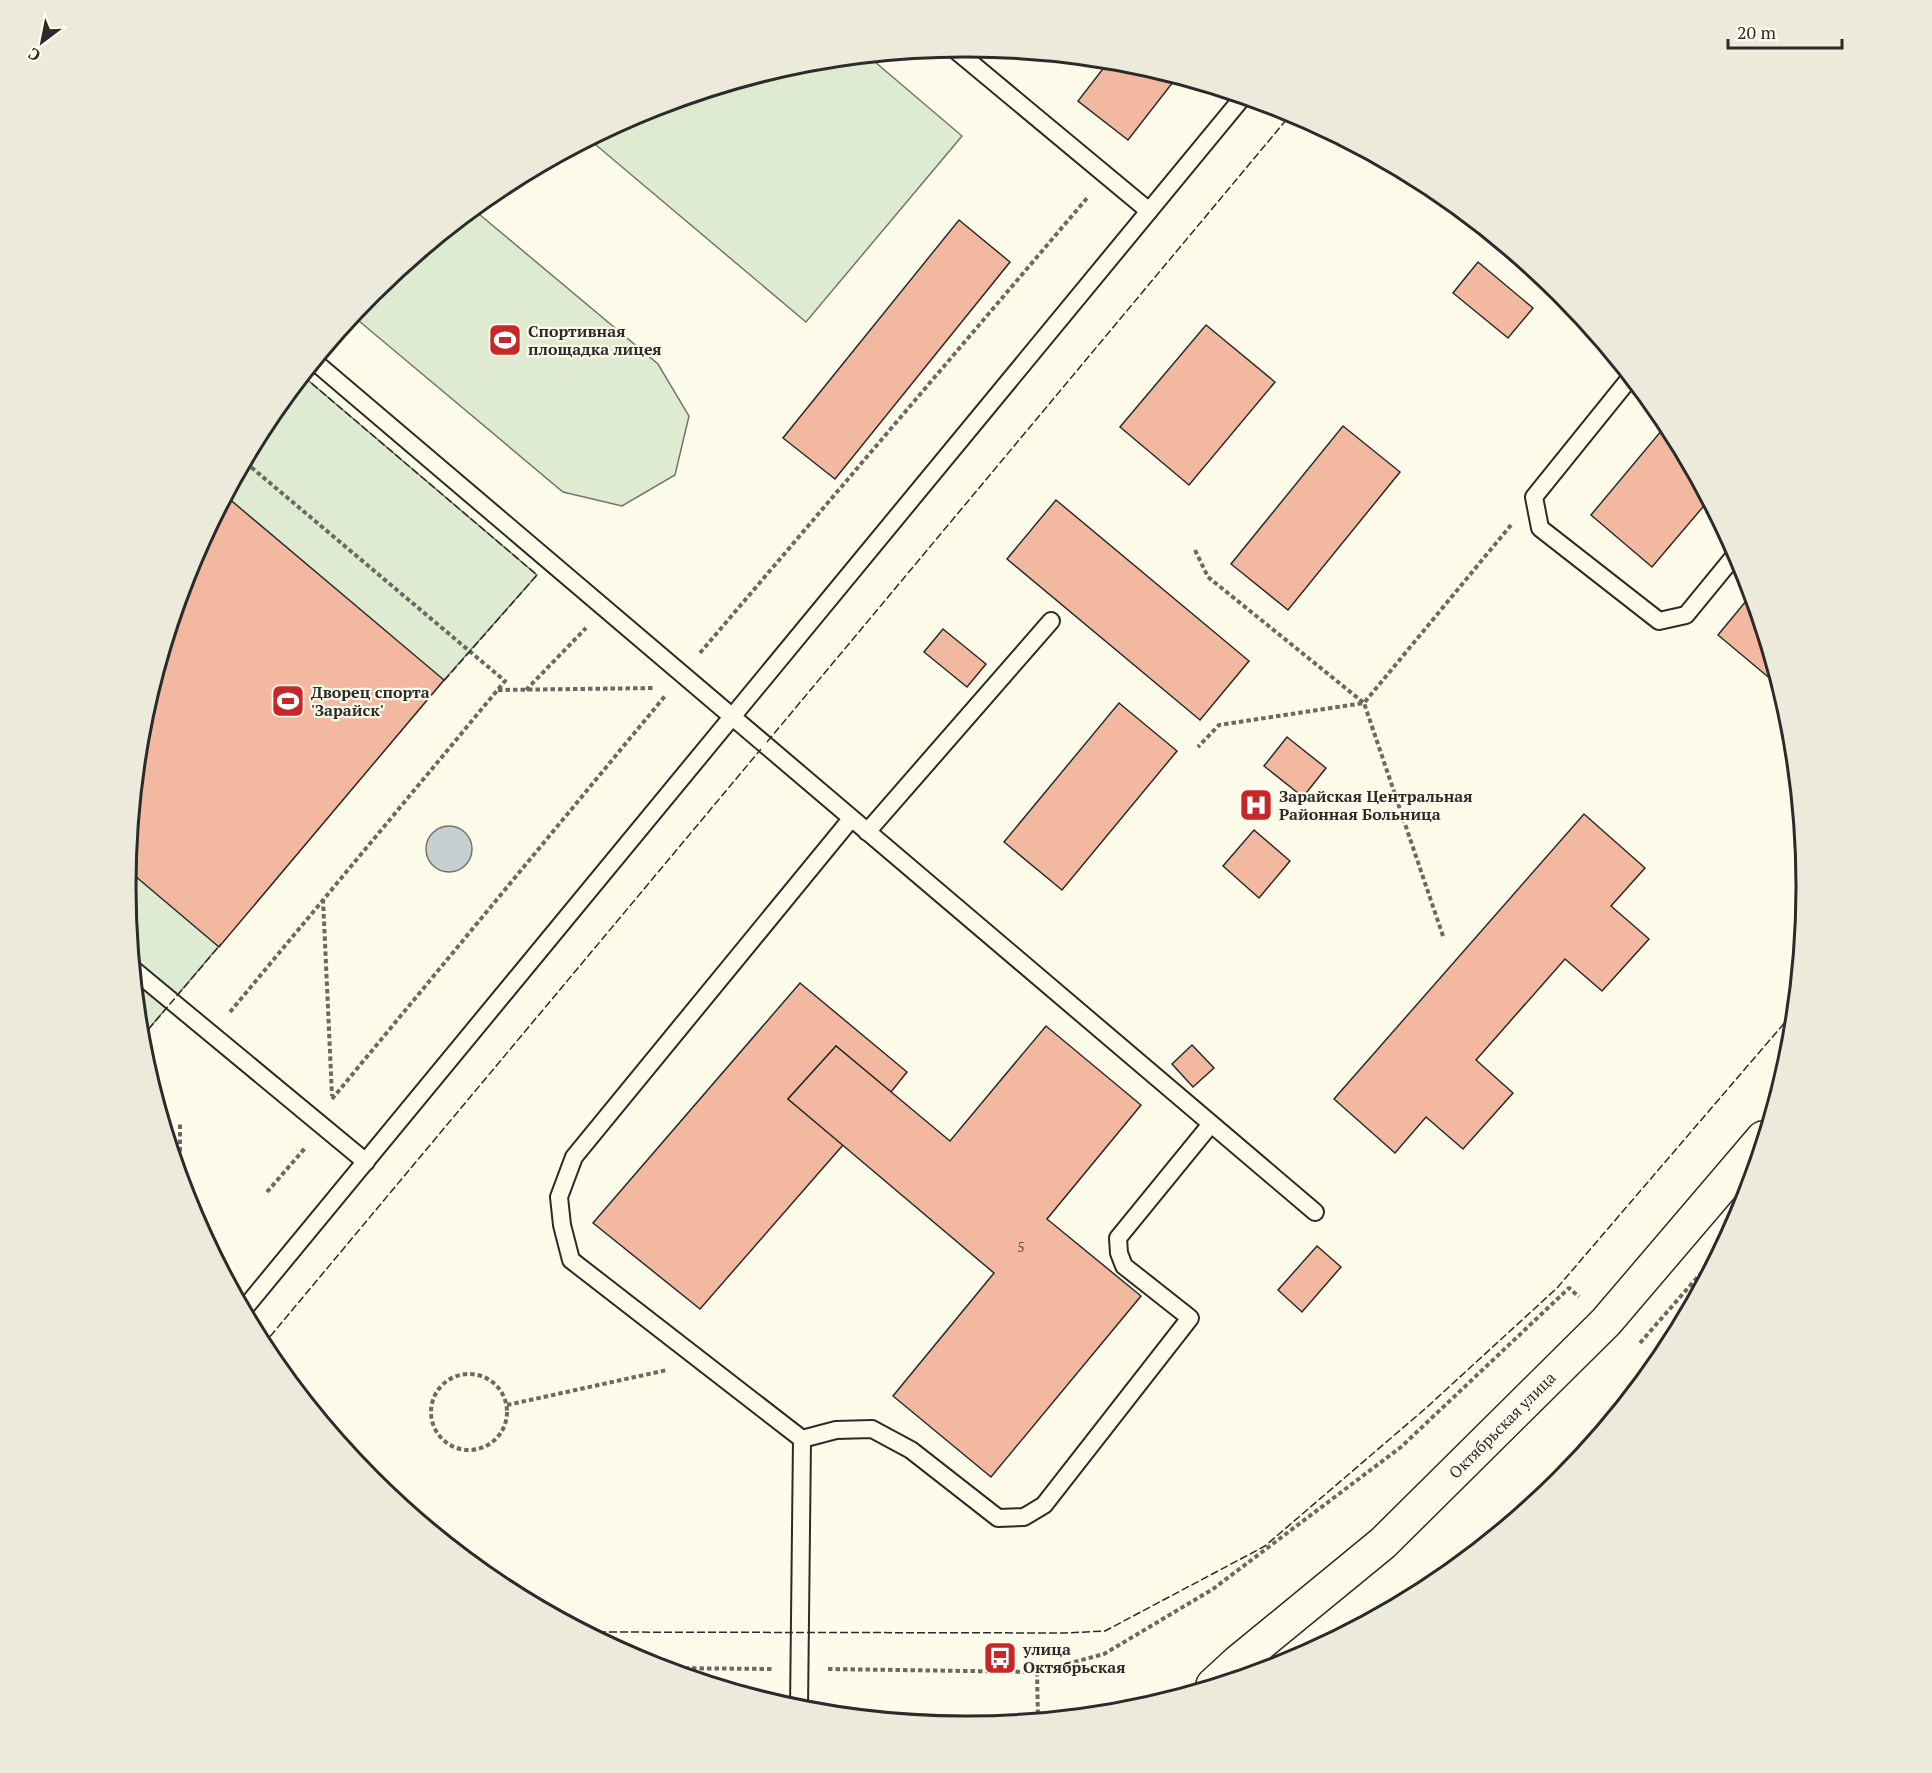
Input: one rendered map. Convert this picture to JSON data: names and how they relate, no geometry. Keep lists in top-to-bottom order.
{
  "streets": {
    "main road": ["Октябрьская улица"]
  },
  "places": {
    "sports": ["Спортивная площадка лицея", "Дворец спорта 'Зарайск'"],
    "hospital": ["Зарайская Центральная Районная Больница"],
    "bus stop": ["улица Октябрьская"]
  },
  "house_numbers": ["5"],
  "scale_bar": "20 m",
  "north": "bottom left"
}
